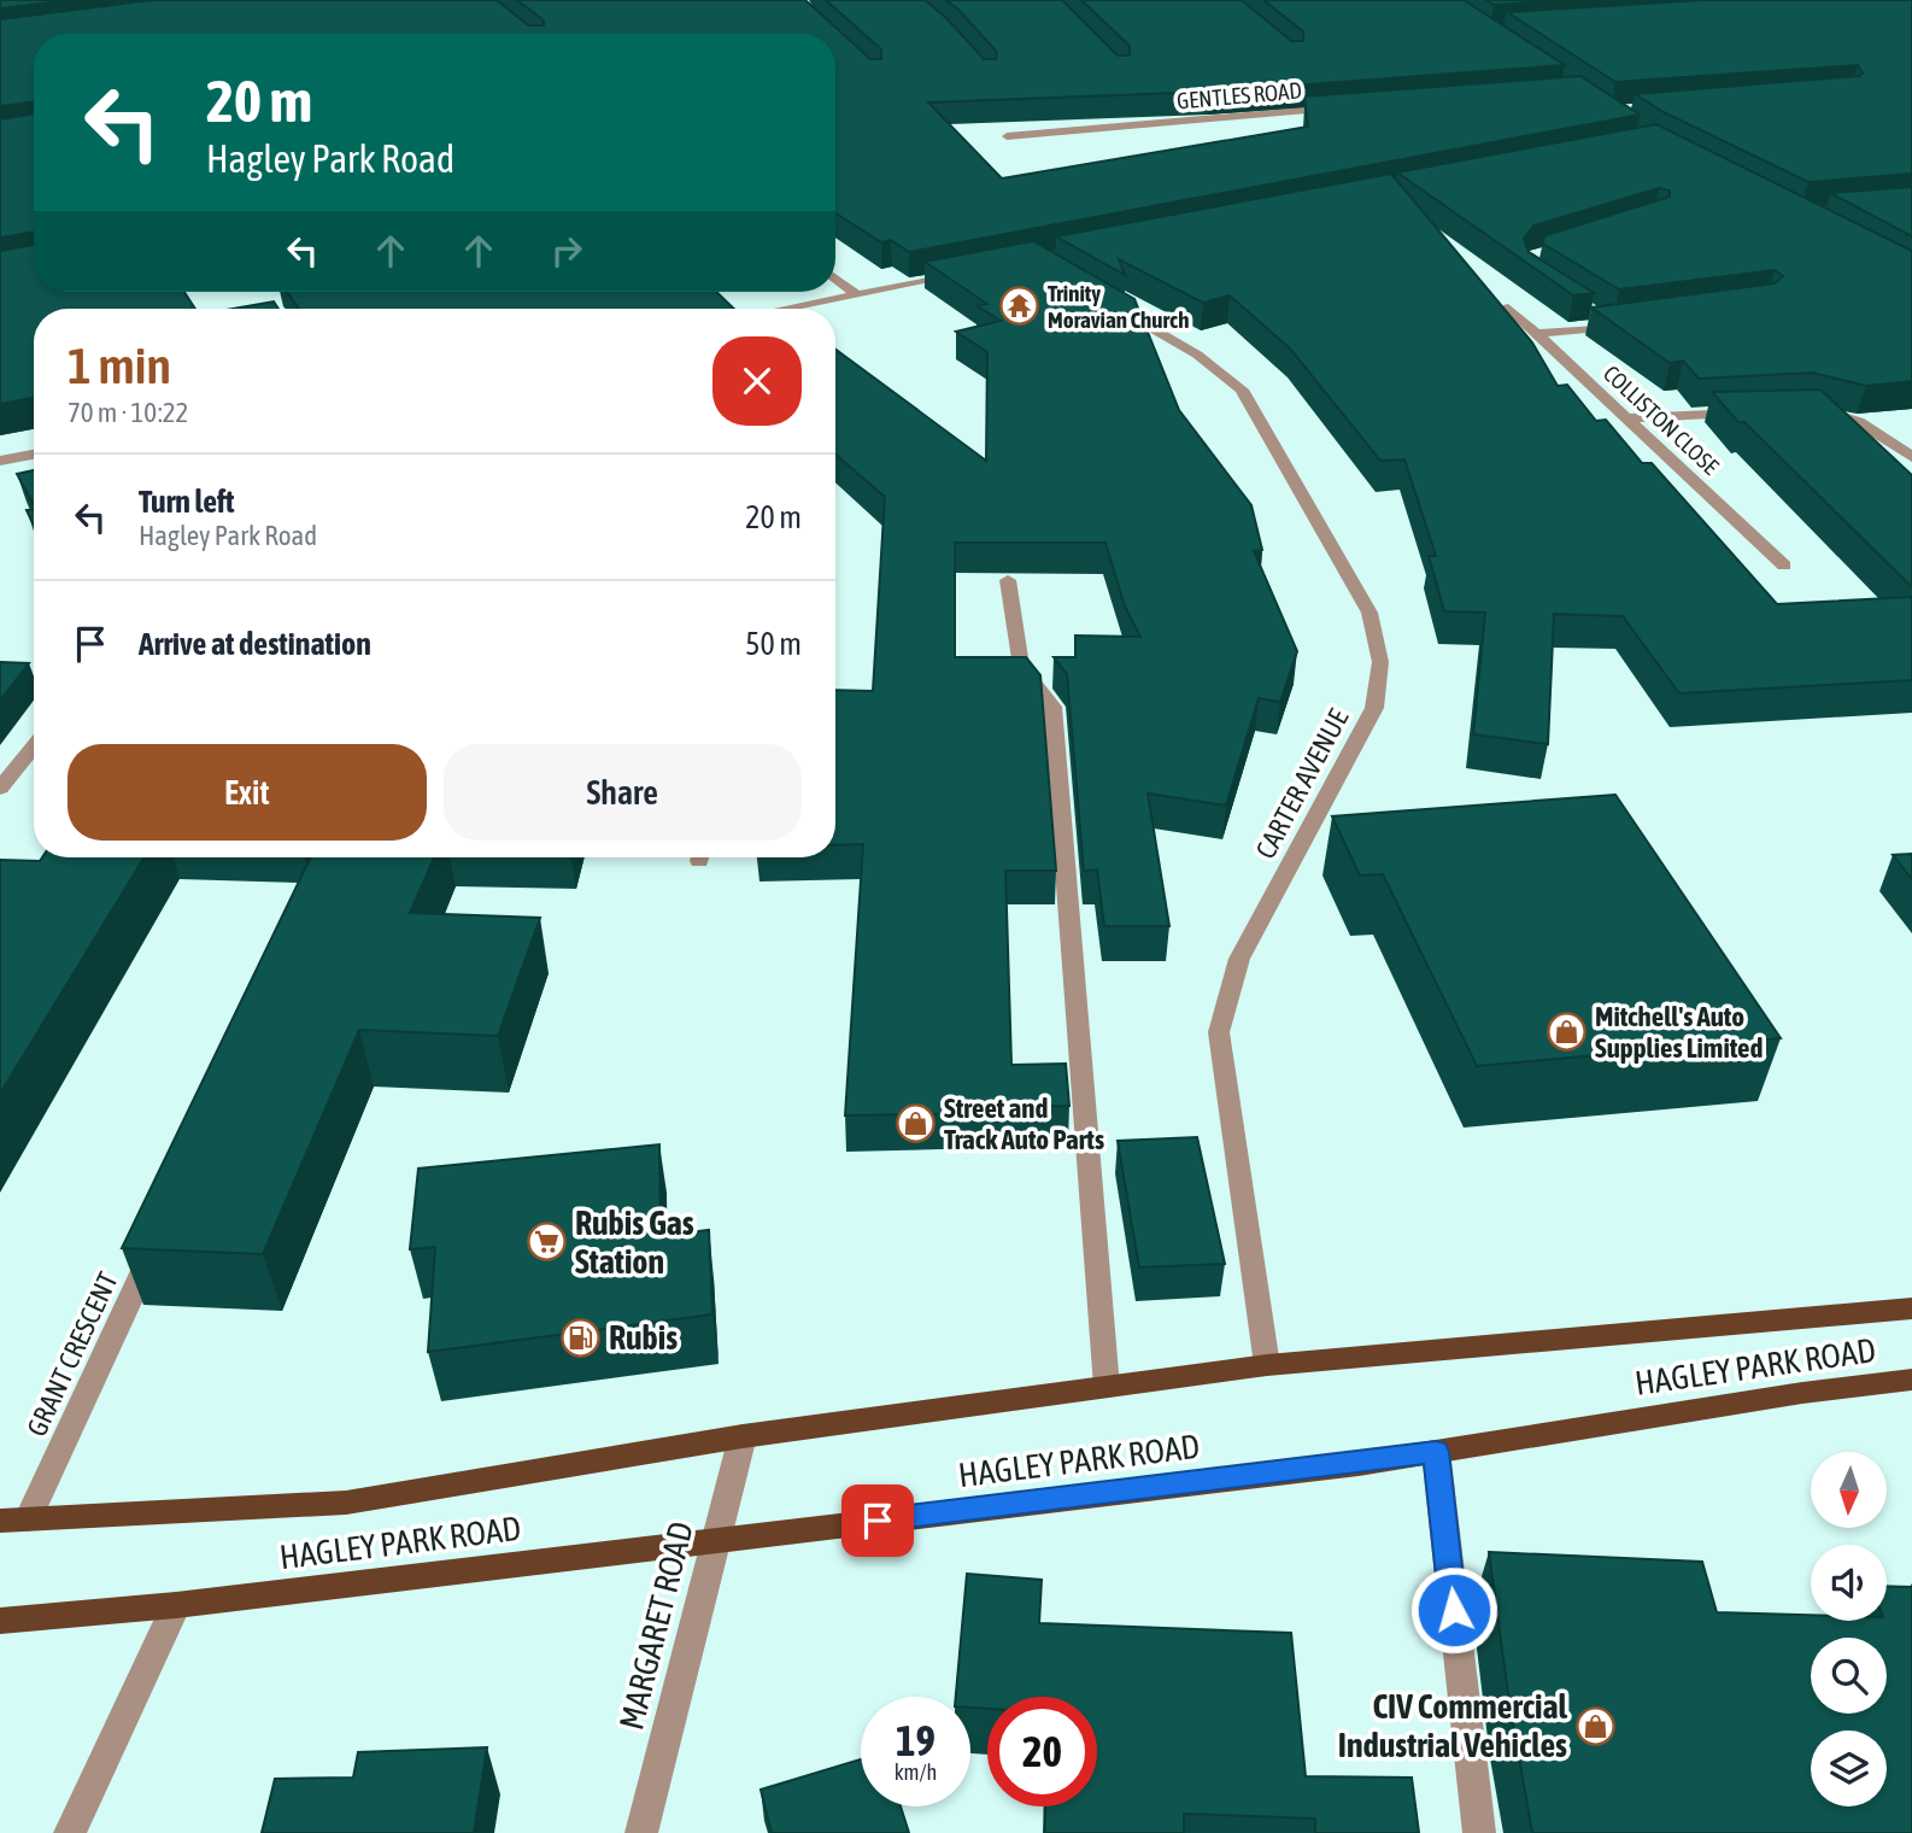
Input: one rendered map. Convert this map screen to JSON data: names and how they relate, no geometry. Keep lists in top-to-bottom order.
{
  "streets": {
    "main road": ["HAGLEY PARK ROAD"],
    "street": [
      "GENTLES ROAD",
      "COLLISTON CLOSE",
      "CARTER AVENUE",
      "GRANT CRESCENT",
      "MARGARET ROAD"
    ]
  },
  "crossings": [
    ["CARTER AVENUE", "HAGLEY PARK ROAD"],
    ["GRANT CRESCENT", "HAGLEY PARK ROAD"],
    ["HAGLEY PARK ROAD", "MARGARET ROAD"]
  ],
  "places": {
    "temple": ["Trinity Moravian Church"],
    "shop": ["Mitchell's Auto Supplies Limited", "Street and Track Auto Parts", "CIV Commercial Industrial Vehicles"],
    "supermarket": ["Rubis Gas Station"],
    "fuel station": ["Rubis"]
  },
  "north": "bottom",
  "page": {
    "turn": ["20 m", "Hagley Park Road"],
    "heading": ["1 min", "70 m · 10:22"],
    "list": [
      {
        "name": "Turn left",
        "note": "Hagley Park Road",
        "value": "20 m"
      },
      {
        "name": "Arrive at destination",
        "value": "50 m"
      }
    ],
    "buttons": ["Exit", "Share"],
    "speed": "19 km/h",
    "limit": "20"
  }
}
